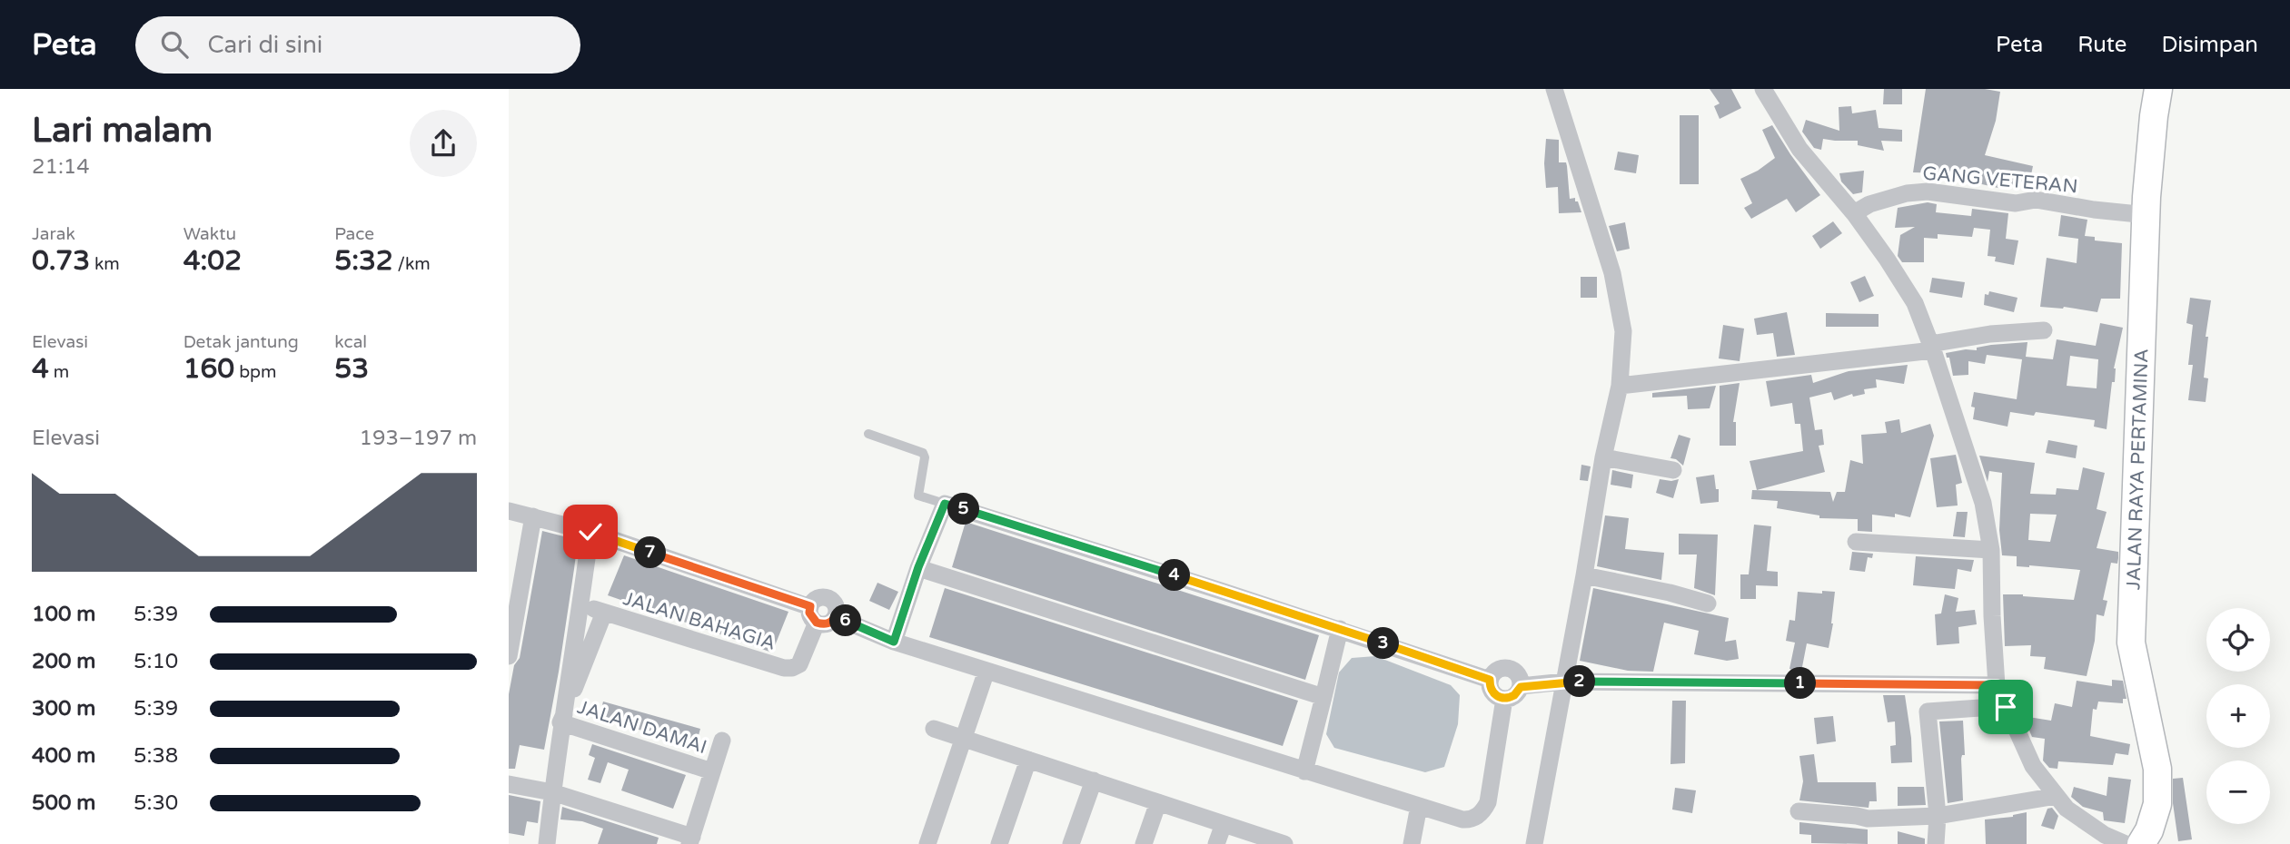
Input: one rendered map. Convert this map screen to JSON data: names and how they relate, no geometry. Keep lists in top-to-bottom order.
{
  "streets": {
    "main road": ["JALAN RAYA PERTAMINA"],
    "street": ["GANG VETERAN", "JALAN BAHAGIA", "JALAN DAMAI"]
  },
  "crossings": [
    ["GANG VETERAN", "JALAN RAYA PERTAMINA"]
  ],
  "page": {
    "header": "Peta",
    "search": "Cari di sini",
    "nav": ["Peta", "Rute", "Disimpan"],
    "heading": ["Lari malam", "21:14"],
    "stats": [
      ["Jarak", "0.73 km"],
      ["Waktu", "4:02"],
      ["Pace", "5:32 /km"],
      ["Elevasi", "4 m"],
      ["Detak jantung", "160 bpm"],
      ["kcal", "53"]
    ],
    "chart": ["Elevasi", "193–197 m"],
    "pins": [
      "5",
      "7",
      "4",
      "6",
      "3",
      "2",
      "1"
    ],
    "list": [
      {
        "name": "100 m",
        "note": "5:39"
      },
      {
        "name": "200 m",
        "note": "5:10"
      },
      {
        "name": "300 m",
        "note": "5:39"
      },
      {
        "name": "400 m",
        "note": "5:38"
      },
      {
        "name": "500 m",
        "note": "5:30"
      }
    ],
    "map_buttons": ["+", "−"]
  }
}
